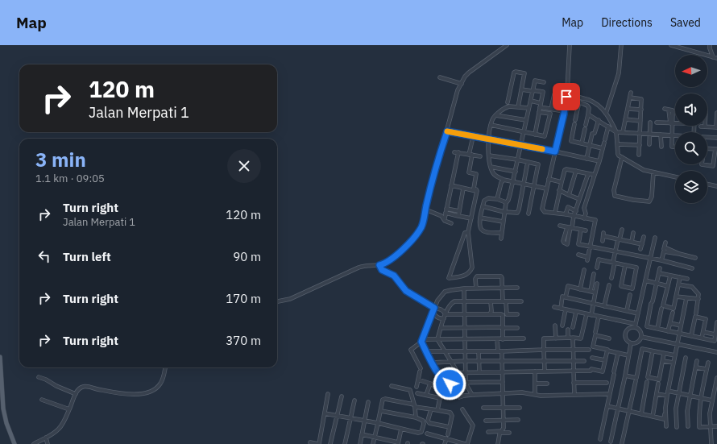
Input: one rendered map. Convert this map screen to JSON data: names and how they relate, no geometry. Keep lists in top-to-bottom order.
{
  "north": "left",
  "page": {
    "header": "Map",
    "nav": ["Map", "Directions", "Saved"],
    "turn": ["120 m", "Jalan Merpati 1"],
    "heading": ["3 min", "1.1 km · 09:05"],
    "list": [
      {
        "name": "Turn right",
        "note": "Jalan Merpati 1",
        "value": "120 m"
      },
      {
        "name": "Turn left",
        "value": "90 m"
      },
      {
        "name": "Turn right",
        "value": "170 m"
      },
      {
        "name": "Turn right",
        "value": "370 m"
      }
    ]
  }
}
